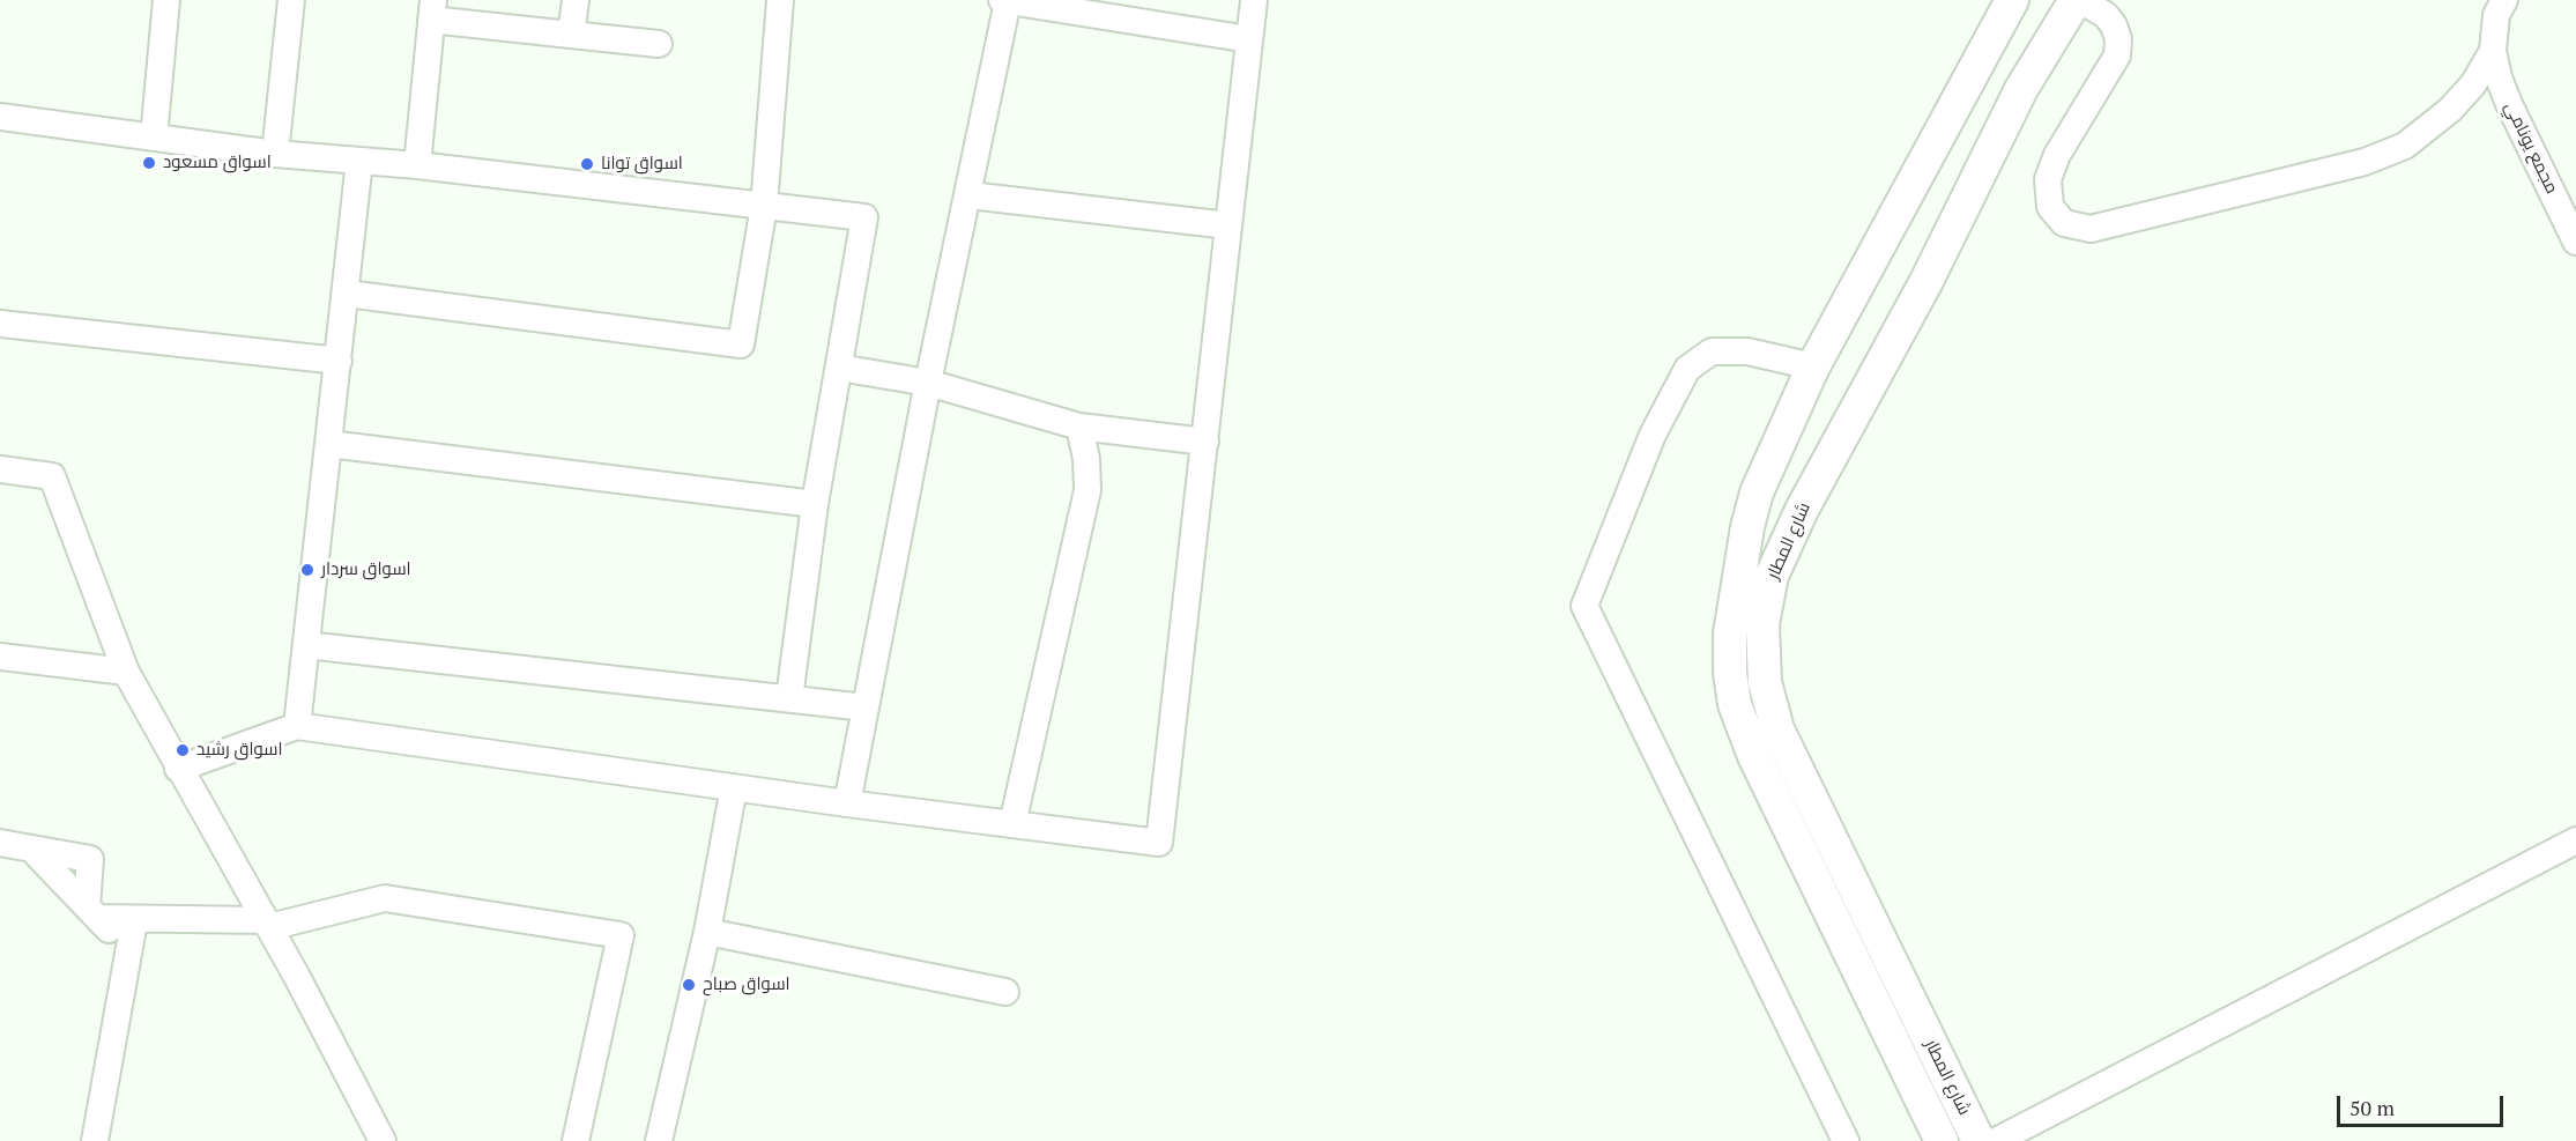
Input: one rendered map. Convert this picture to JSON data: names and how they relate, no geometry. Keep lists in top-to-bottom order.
{
  "streets": {
    "main road": ["شارع المطار"],
    "street": ["مجمع يونامي"]
  },
  "places": [
    "اسواق مسعود",
    "اسواق توانا",
    "اسواق سردار",
    "اسواق رشيد",
    "اسواق صباح"
  ],
  "scale_bar": "50 m"
}
